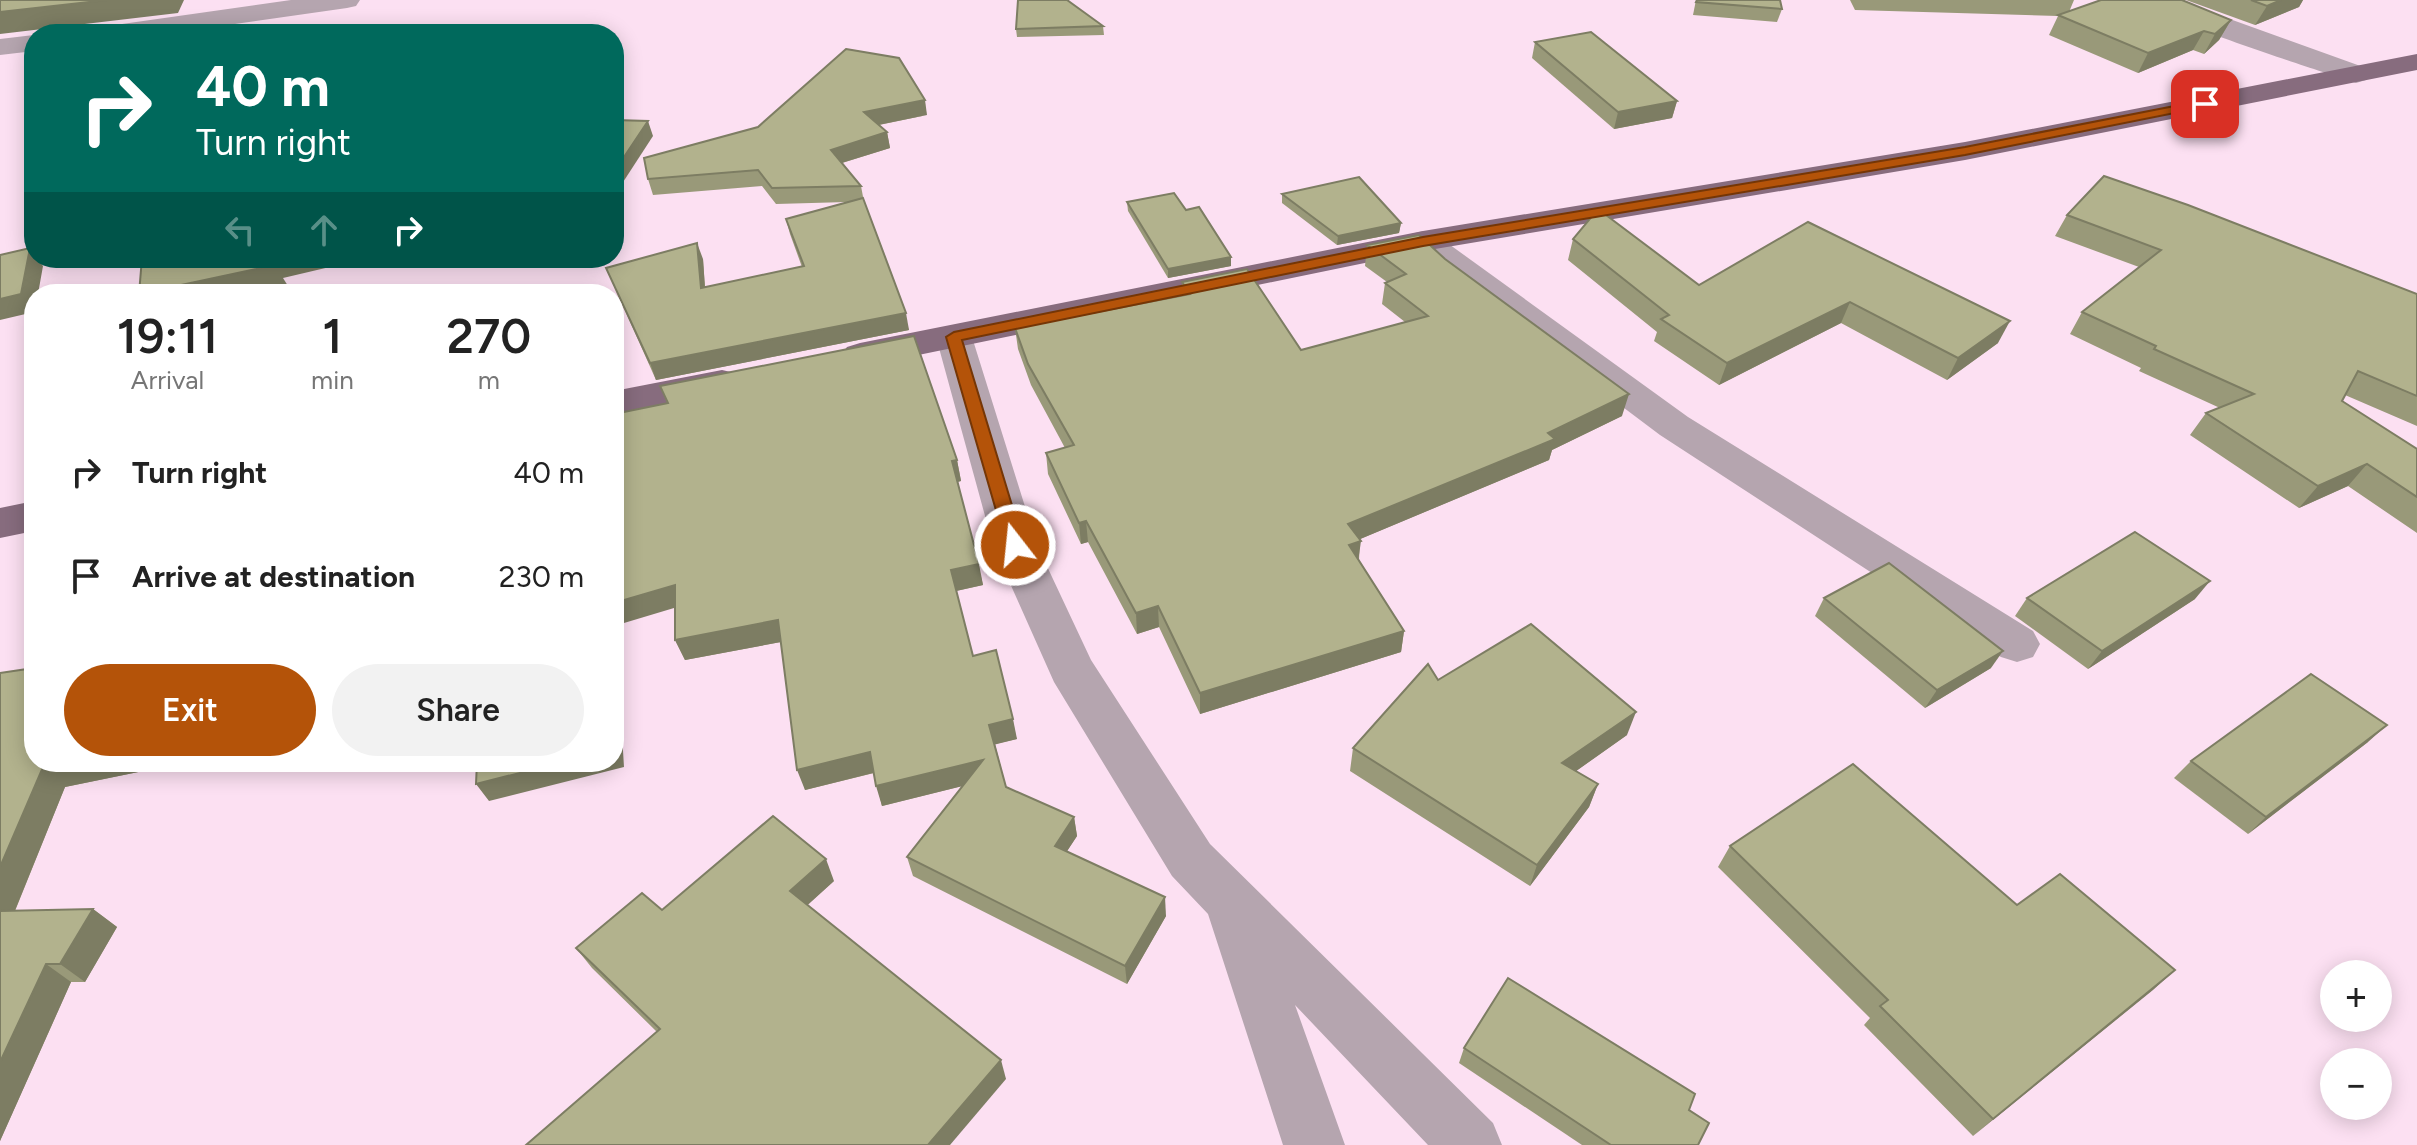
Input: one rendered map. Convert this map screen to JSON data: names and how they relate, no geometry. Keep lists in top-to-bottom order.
{
  "page": {
    "turn": ["40 m", "Turn right"],
    "eta": [
      "19:11",
      "Arrival",
      "1",
      "min",
      "270",
      "m"
    ],
    "list": [
      {
        "name": "Turn right",
        "value": "40 m"
      },
      {
        "name": "Arrive at destination",
        "value": "230 m"
      }
    ],
    "buttons": ["Exit", "Share"],
    "map_buttons": ["+", "−"]
  }
}
